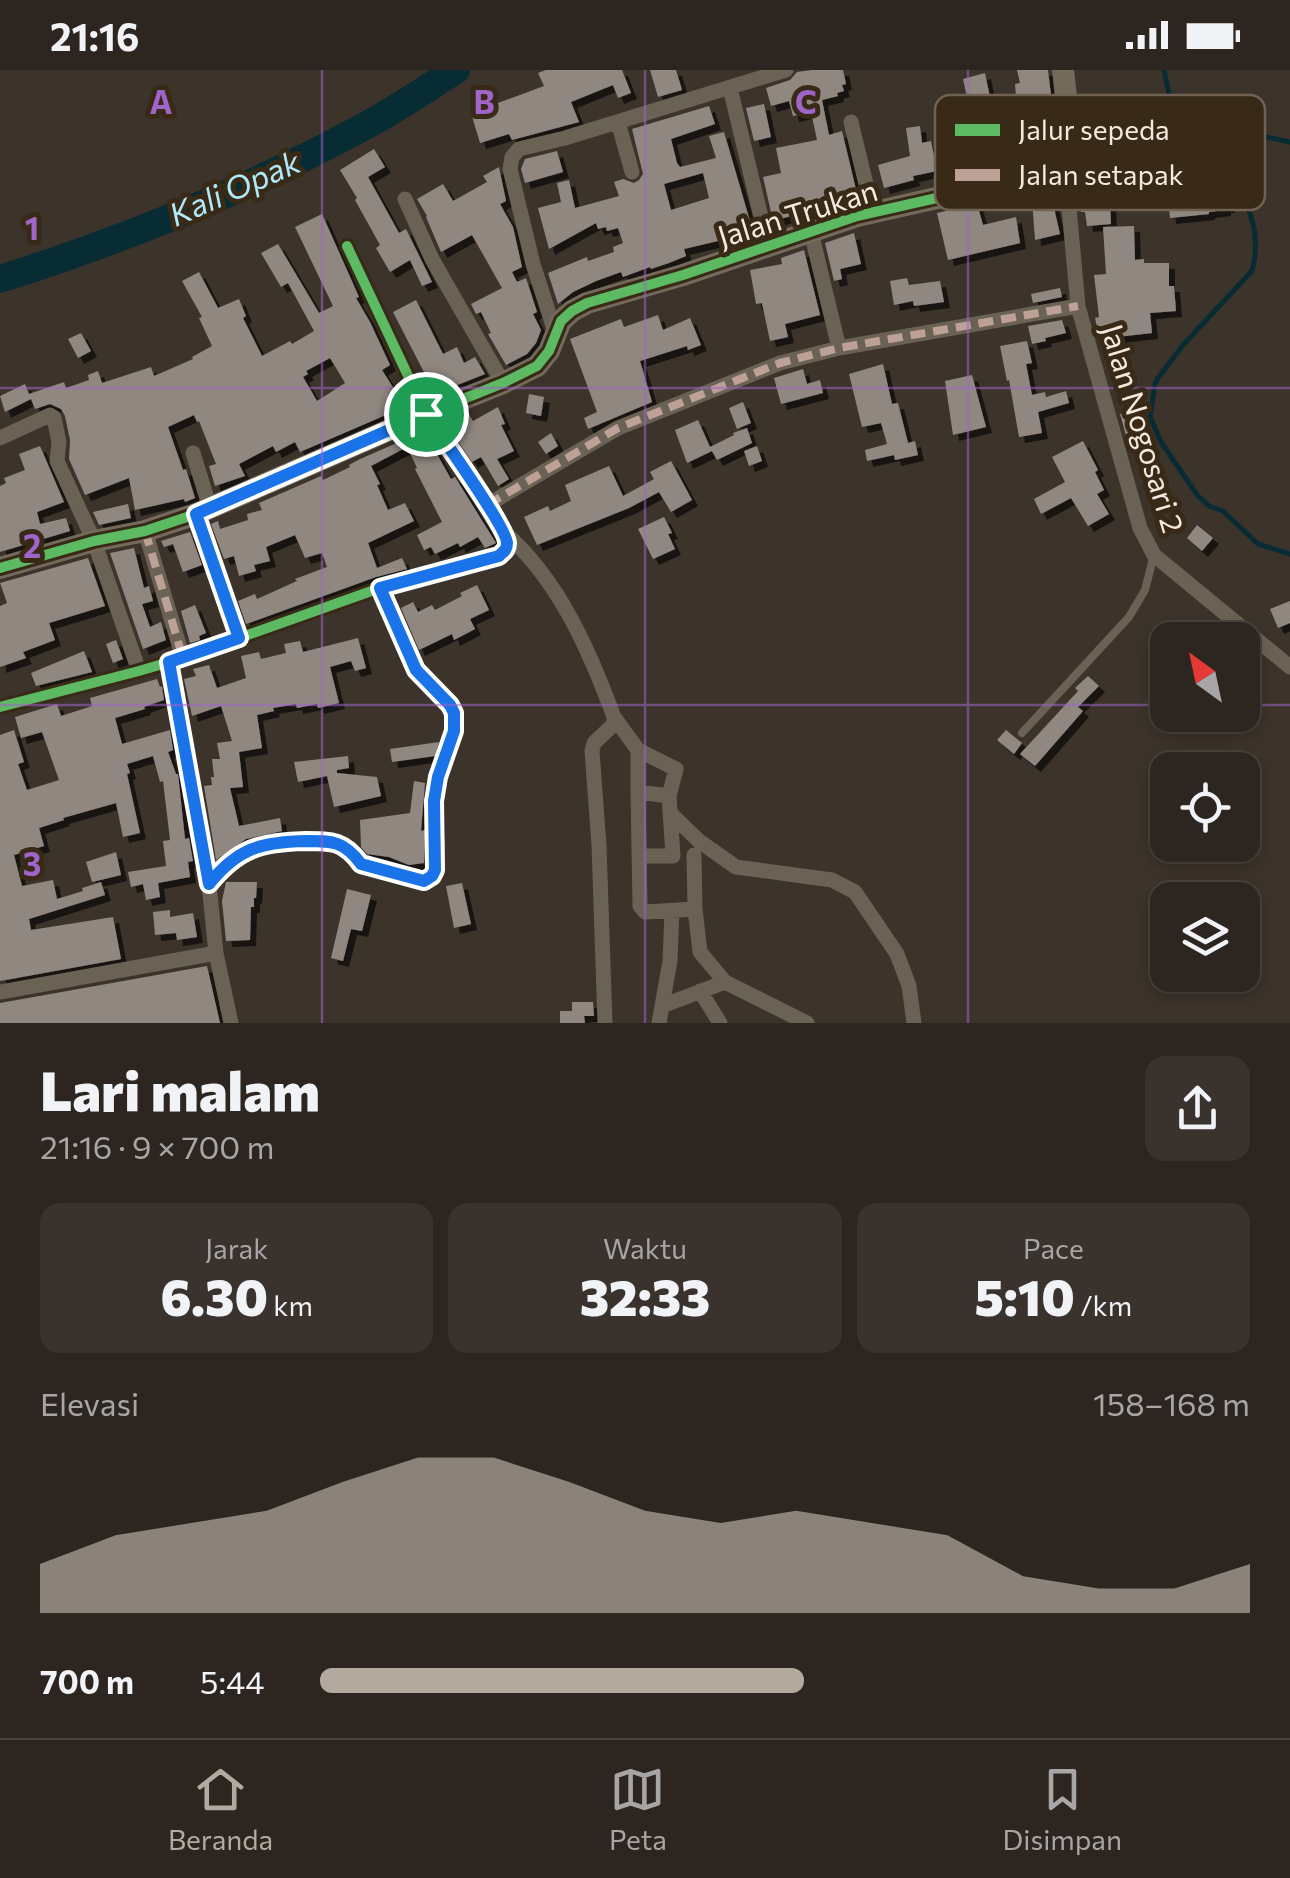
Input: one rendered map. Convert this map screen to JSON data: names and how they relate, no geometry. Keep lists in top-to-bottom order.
{
  "streets": {
    "street": ["Jalan Trukan", "Jalan Nogosari 2"]
  },
  "water": ["Kali Opak"],
  "legend": ["Jalur sepeda", "Jalan setapak"],
  "north": "top left",
  "page": {
    "status": "21:16",
    "heading": ["Lari malam", "21:16 · 9 × 700 m"],
    "stats": [
      ["Jarak", "6.30 km"],
      ["Waktu", "32:33"],
      ["Pace", "5:10 /km"]
    ],
    "chart": ["Elevasi", "158–168 m"],
    "list": [
      {
        "name": "700 m",
        "note": "5:44"
      }
    ],
    "tabs": ["Beranda", "Peta", "Disimpan"]
  },
  "grid": {
    "columns": ["A", "B", "C"],
    "rows": ["1", "2", "3"]
  }
}
